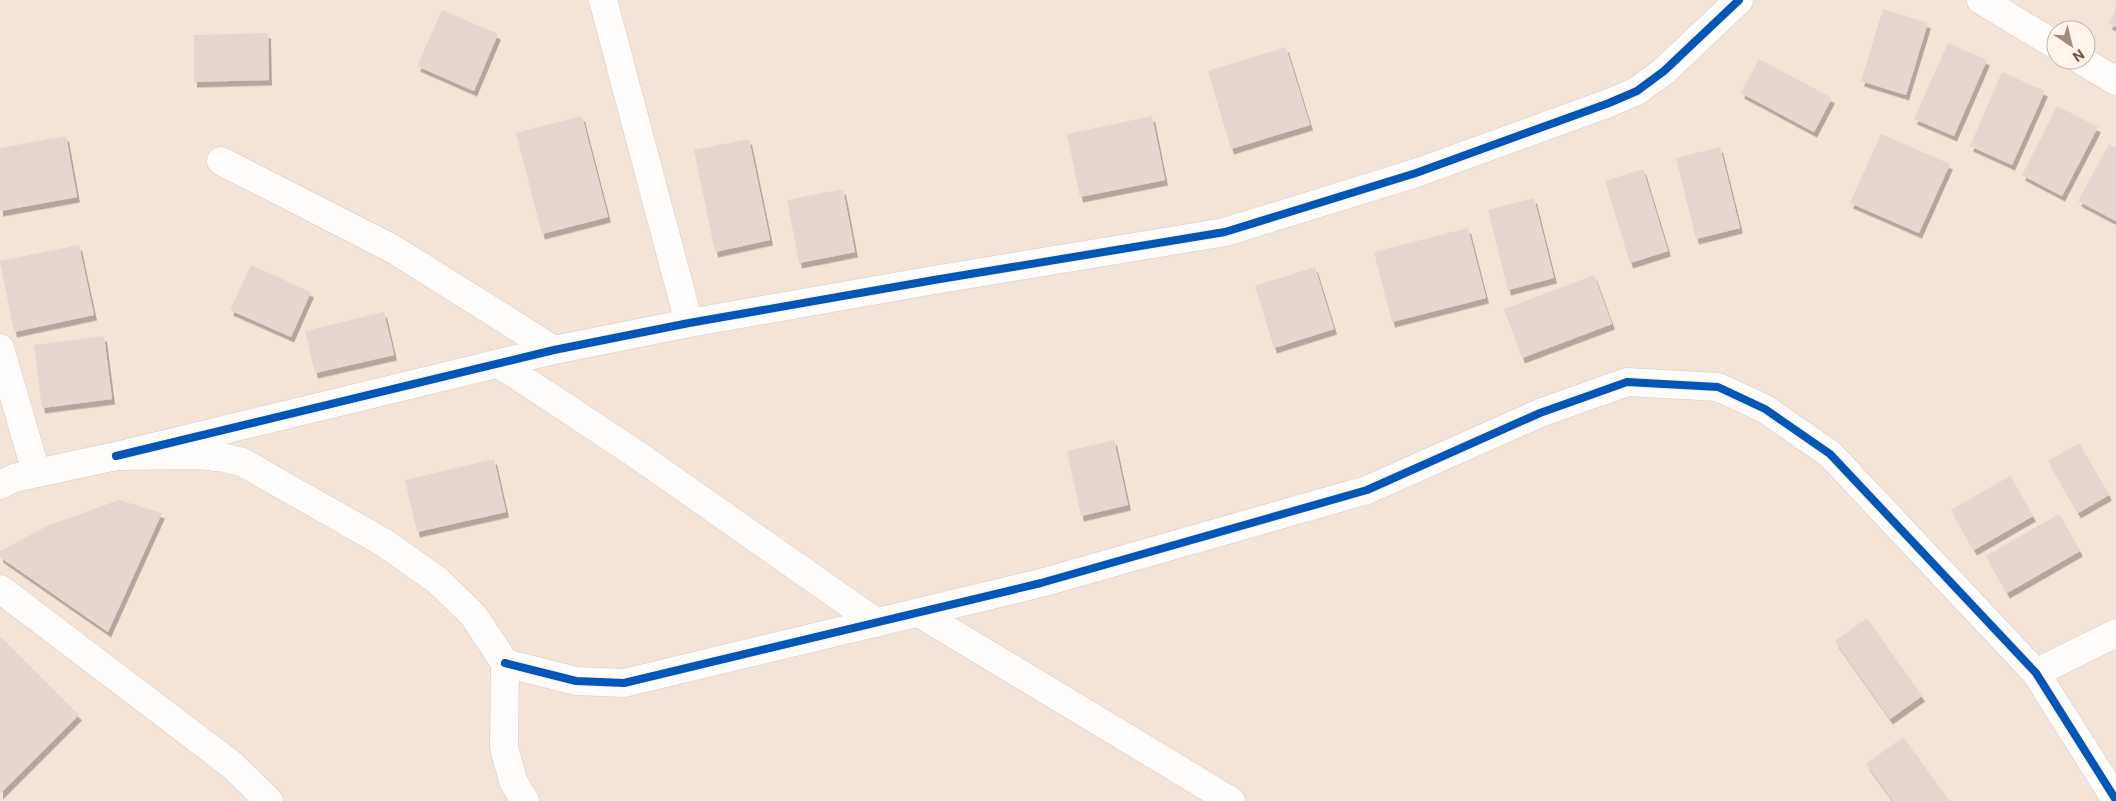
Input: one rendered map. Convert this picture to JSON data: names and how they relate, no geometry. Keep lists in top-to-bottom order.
{
  "north": "bottom right"
}
